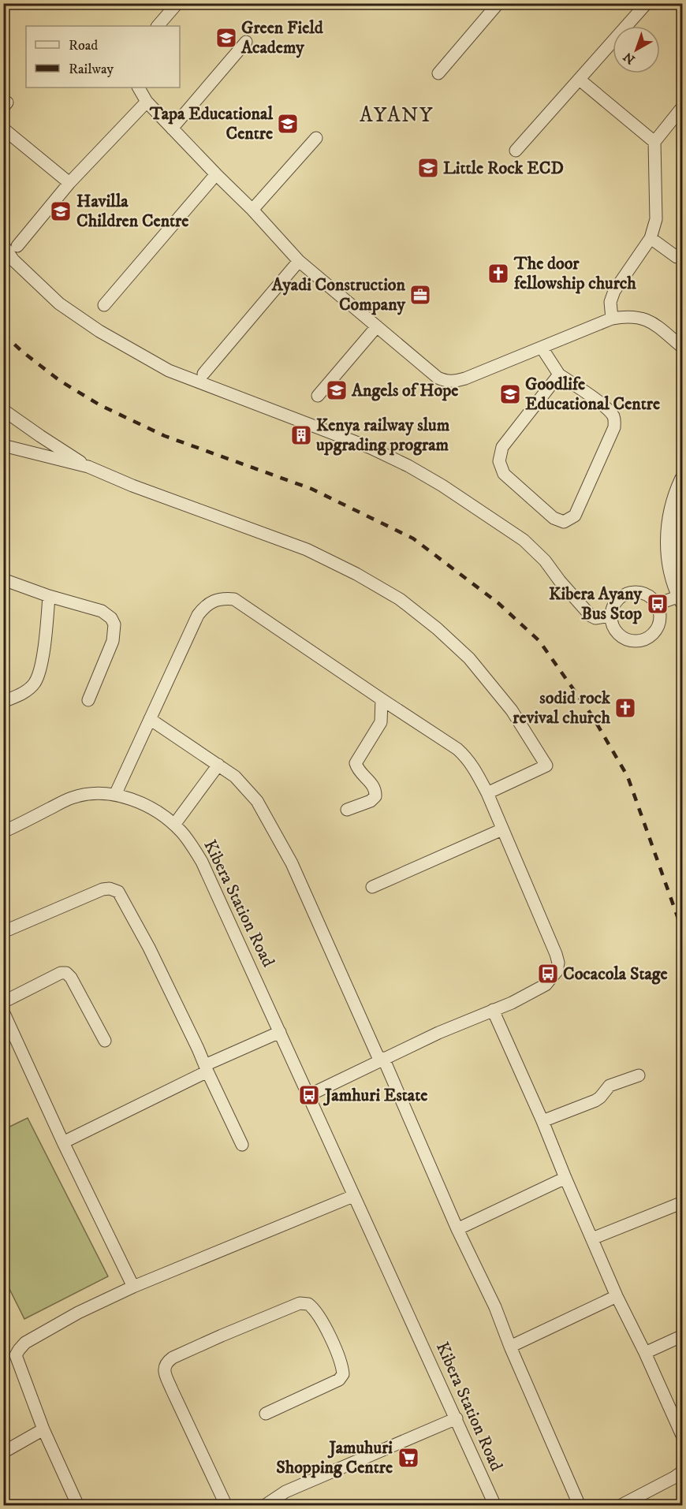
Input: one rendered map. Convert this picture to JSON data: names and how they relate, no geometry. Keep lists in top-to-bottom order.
{
  "streets": {
    "street": ["Kibera Station Road"]
  },
  "districts": ["AYANY"],
  "places": {
    "school or university": [
      "Green Field Academy",
      "Tapa Educational Centre",
      "Little Rock ECD",
      "Havilla Children Centre",
      "Angels of Hope",
      "Goodlife Educational Centre"
    ],
    "church": ["The door fellowship church", "sodid rock revival church"],
    "office": ["Ayadi Construction Company"],
    "building": ["Kenya railway slum upgrading program"],
    "bus stop": ["Kibera Ayany Bus Stop", "Cocacola Stage", "Jamhuri Estate"],
    "supermarket": ["Jamuhuri Shopping Centre"]
  },
  "legend": ["Road", "Railway"],
  "north": "bottom left"
}
